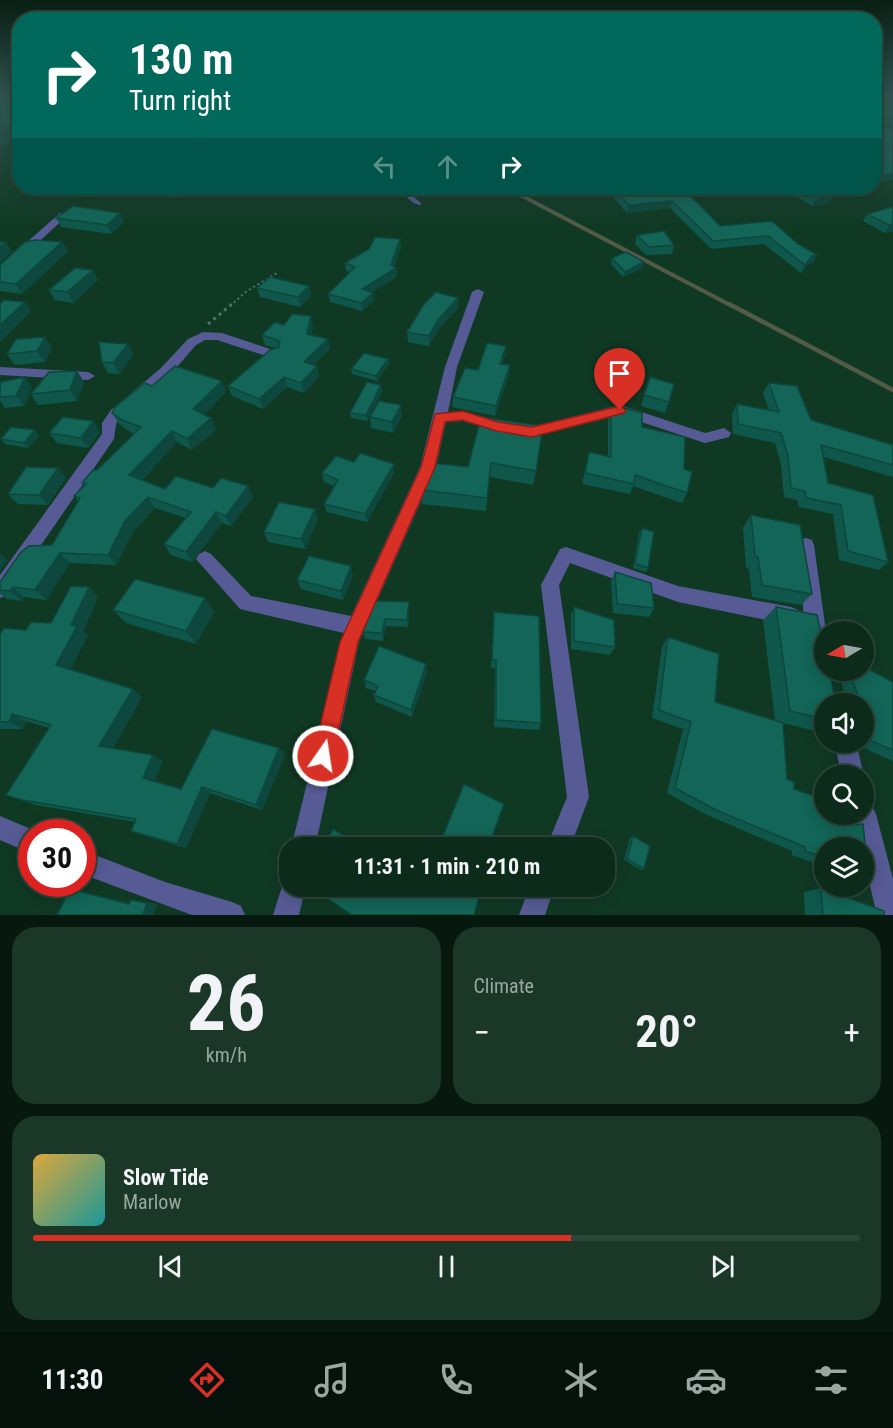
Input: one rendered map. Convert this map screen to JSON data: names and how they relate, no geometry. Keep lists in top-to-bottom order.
{
  "north": "left",
  "page": {
    "turn": ["130 m", "Turn right"],
    "limit": "30",
    "trip": "11:31 · 1 min · 210 m",
    "tile": [
      ["26", "km/h"],
      "Climate"
    ],
    "heat": ["−", "20°", "+"],
    "song": ["Slow Tide", "Marlow"],
    "tabs": "11:30"
  }
}
